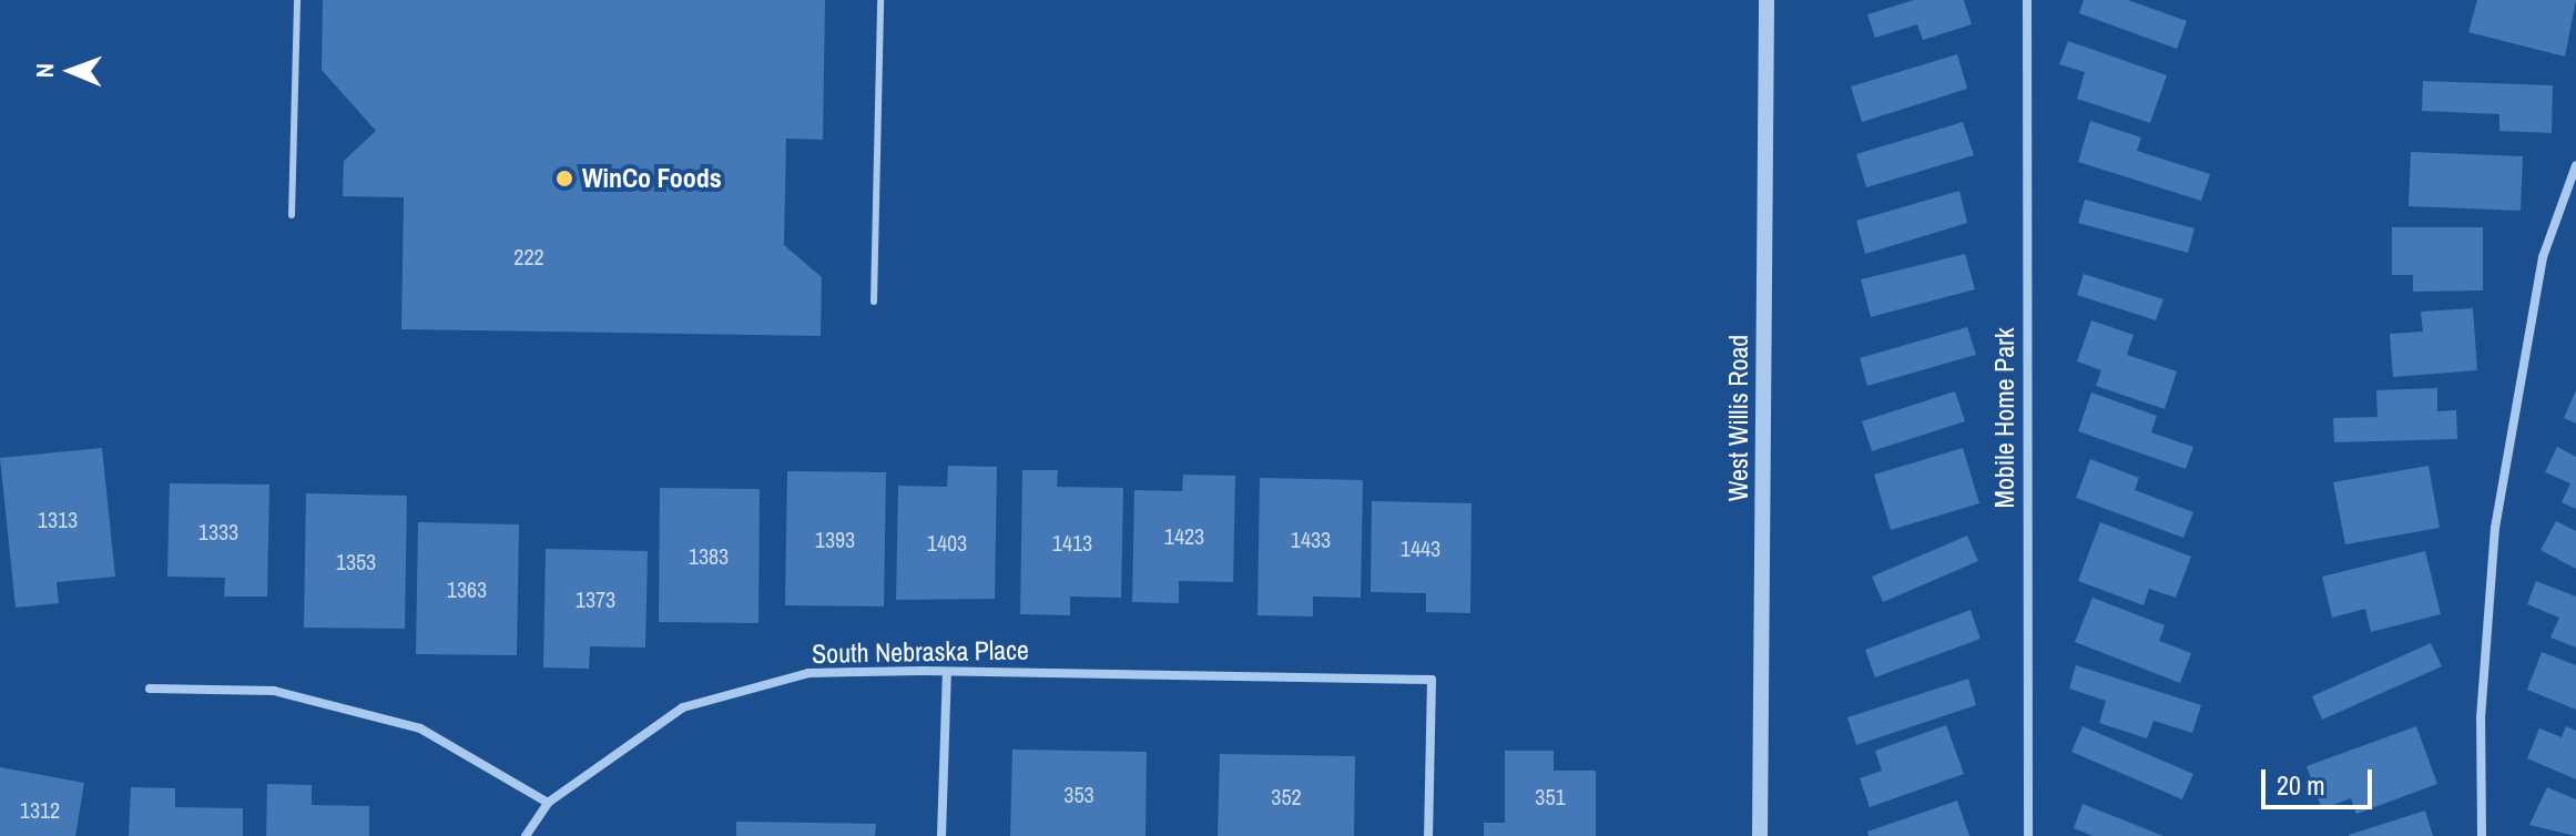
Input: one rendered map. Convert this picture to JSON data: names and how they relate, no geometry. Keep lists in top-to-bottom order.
{
  "streets": {
    "street": ["West Willis Road", "Mobile Home Park", "South Nebraska Place"]
  },
  "places": ["WinCo Foods"],
  "house_numbers": [
    "222",
    "1313",
    "1333",
    "1423",
    "1393",
    "1433",
    "1403",
    "1413",
    "1443",
    "1383",
    "1353",
    "1363",
    "1373",
    "353",
    "352",
    "351",
    "1312"
  ],
  "scale_bar": "20 m",
  "north": "left"
}
